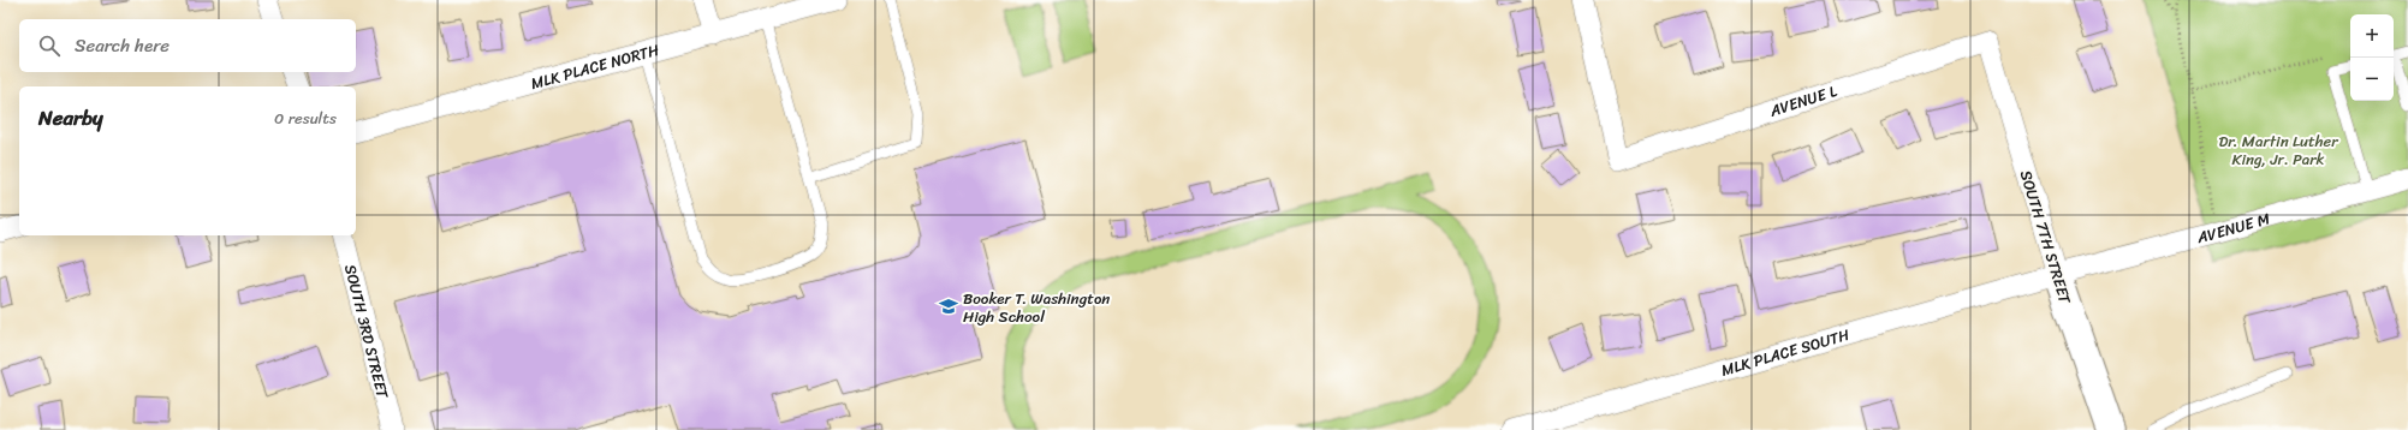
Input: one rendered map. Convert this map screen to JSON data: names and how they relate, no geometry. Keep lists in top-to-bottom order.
{
  "streets": {
    "street": [
      "MLK PLACE NORTH",
      "AVENUE L",
      "AVENUE M",
      "SOUTH 7TH STREET",
      "SOUTH 3RD STREET",
      "MLK PLACE SOUTH"
    ]
  },
  "crossings": [
    ["AVENUE L", "SOUTH 7TH STREET"],
    ["AVENUE M", "SOUTH 7TH STREET"],
    ["AVENUE M", "MLK PLACE SOUTH"],
    ["SOUTH 7TH STREET", "MLK PLACE SOUTH"]
  ],
  "parks": ["Dr. Martin Luther King, Jr. Park"],
  "places": {
    "school or university": ["Booker T. Washington High School"]
  },
  "page": {
    "map_buttons": ["+", "−"],
    "search": "Search here",
    "heading": ["Nearby", "0 results"]
  }
}
